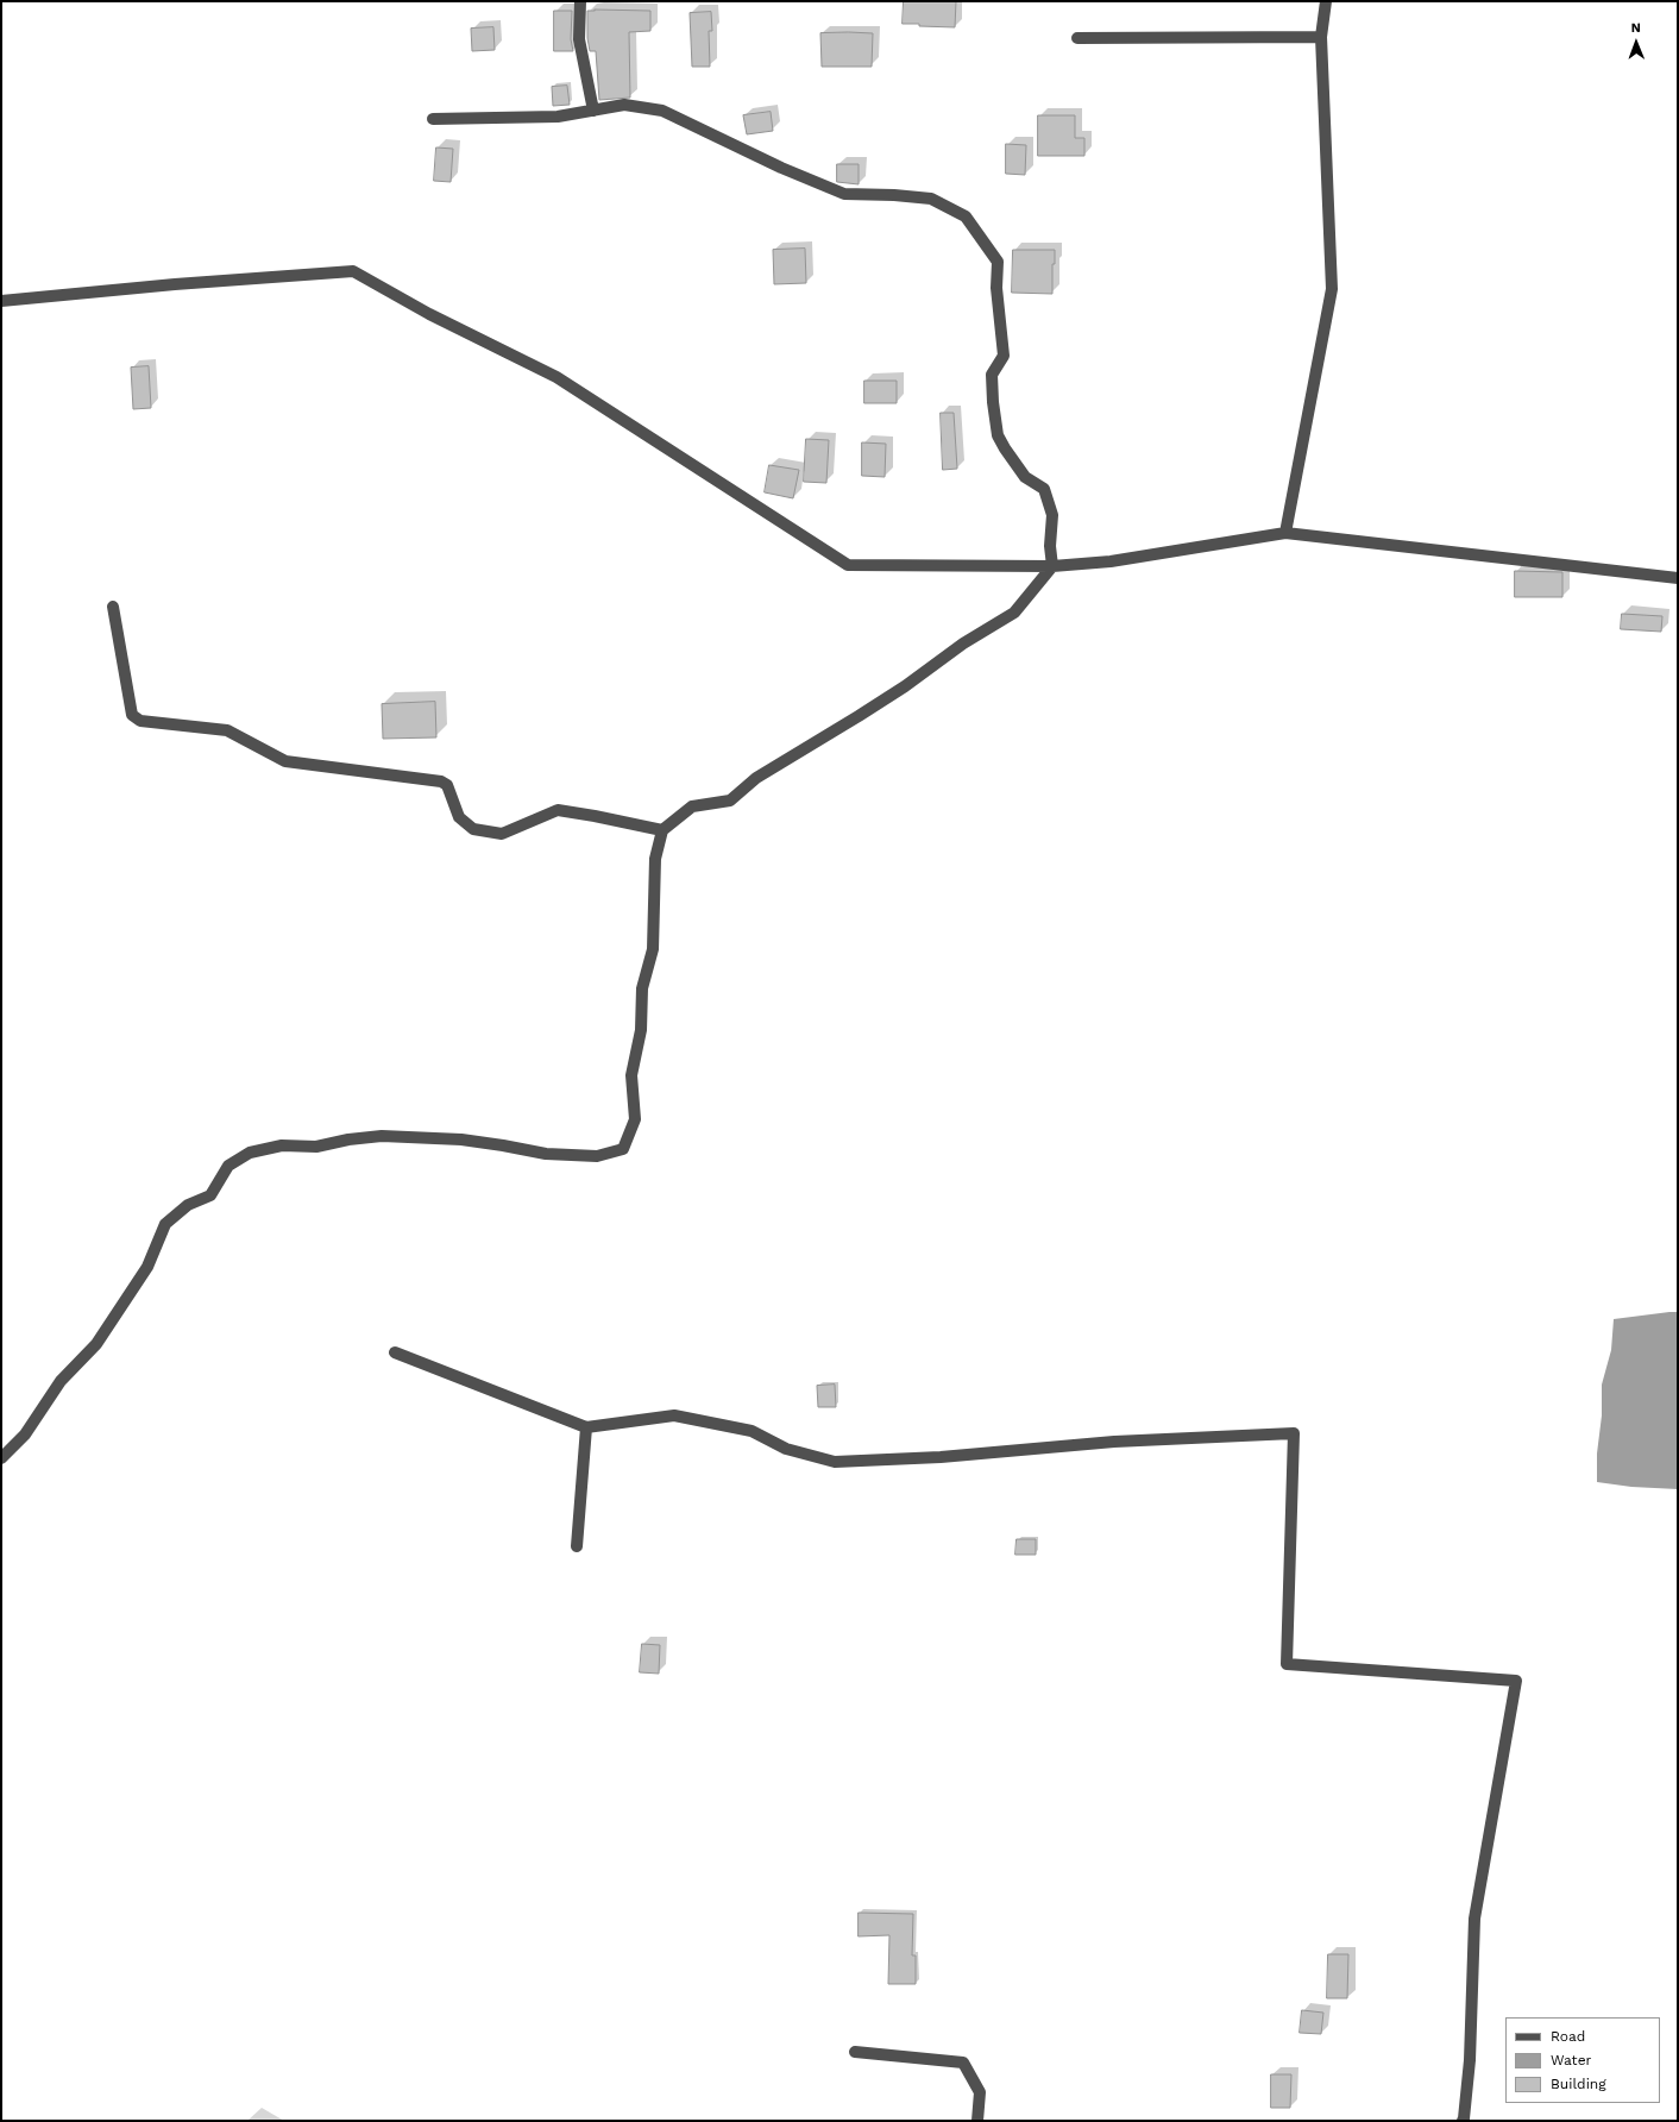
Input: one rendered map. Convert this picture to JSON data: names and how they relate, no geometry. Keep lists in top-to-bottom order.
{
  "legend": ["Road", "Water", "Building"],
  "north": "top"
}
